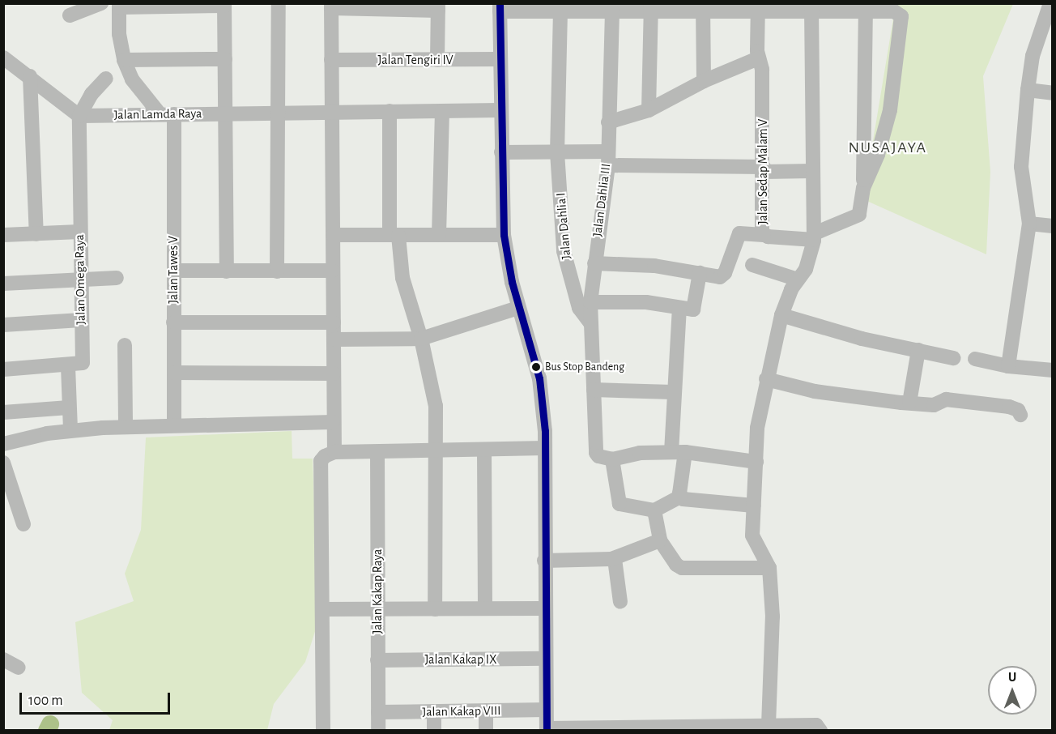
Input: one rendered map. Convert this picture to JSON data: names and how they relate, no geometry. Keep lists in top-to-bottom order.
{
  "streets": {
    "street": [
      "Jalan Tengiri IV",
      "Jalan Lamda Raya",
      "Jalan Sedap Malam V",
      "Jalan Dahlia III",
      "Jalan Dahlia I",
      "Jalan Tawes V",
      "Jalan Omega Raya",
      "Jalan Kakap Raya",
      "Jalan Kakap IX",
      "Jalan Kakap VIII"
    ]
  },
  "crossings": [
    ["Jalan Lamda Raya", "Jalan Tawes V"],
    ["Jalan Lamda Raya", "Jalan Omega Raya"],
    ["Jalan Dahlia III", "Jalan Dahlia I"],
    ["Jalan Kakap Raya", "Jalan Kakap IX"],
    ["Jalan Kakap Raya", "Jalan Kakap VIII"]
  ],
  "districts": ["NUSAJAYA"],
  "places": ["Bus Stop Bandeng"],
  "scale_bar": "100 m",
  "north": "top"
}
